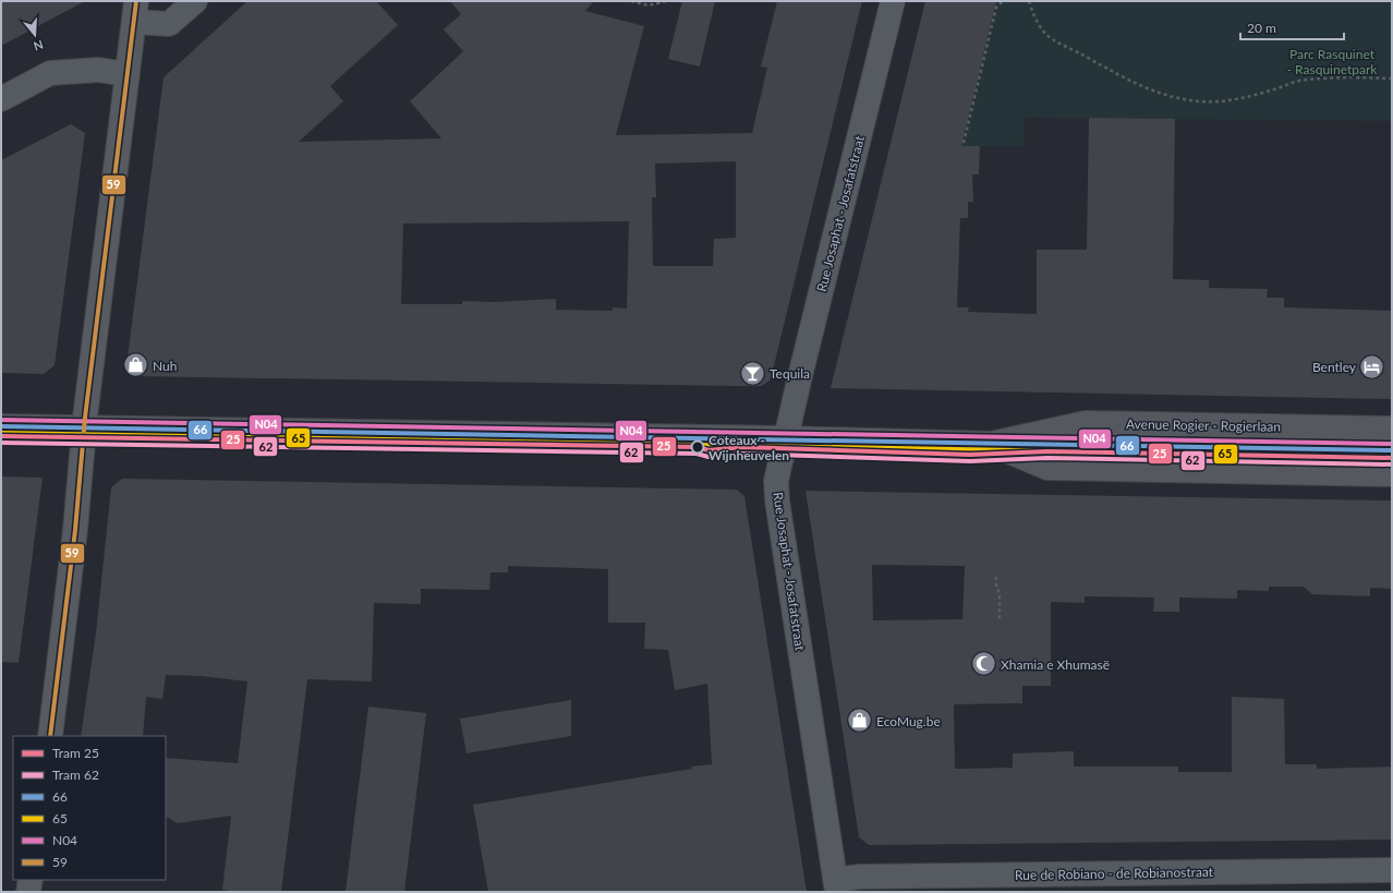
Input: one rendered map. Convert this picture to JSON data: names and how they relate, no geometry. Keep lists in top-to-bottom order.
{
  "streets": {
    "street": ["Rue Josaphat - Josafatstraat", "Avenue Rogier - Rogierlaan", "Rue de Robiano - de Robianostraat"]
  },
  "crossings": [
    ["Rue Josaphat - Josafatstraat", "Avenue Rogier - Rogierlaan"],
    ["Rue Josaphat - Josafatstraat", "Rue de Robiano - de Robianostraat"]
  ],
  "parks": ["Parc Rasquinet - Rasquinetpark"],
  "places": {
    "shop": ["Nuh", "EcoMug.be"],
    "hotel": ["Bentley"],
    "bar": ["Tequila"],
    "other": ["Coteaux - Wijnheuvelen"],
    "mosque": ["Xhamia e Xhumasë"]
  },
  "lines": [
    "transit line 59",
    "transit line N04",
    "transit line 66",
    "transit line 65",
    "tram line 25",
    "tram line 62"
  ],
  "legend": [
    "Tram 25",
    "Tram 62",
    "66",
    "65",
    "N04",
    "59"
  ],
  "scale_bar": "20 m",
  "north": "bottom"
}
